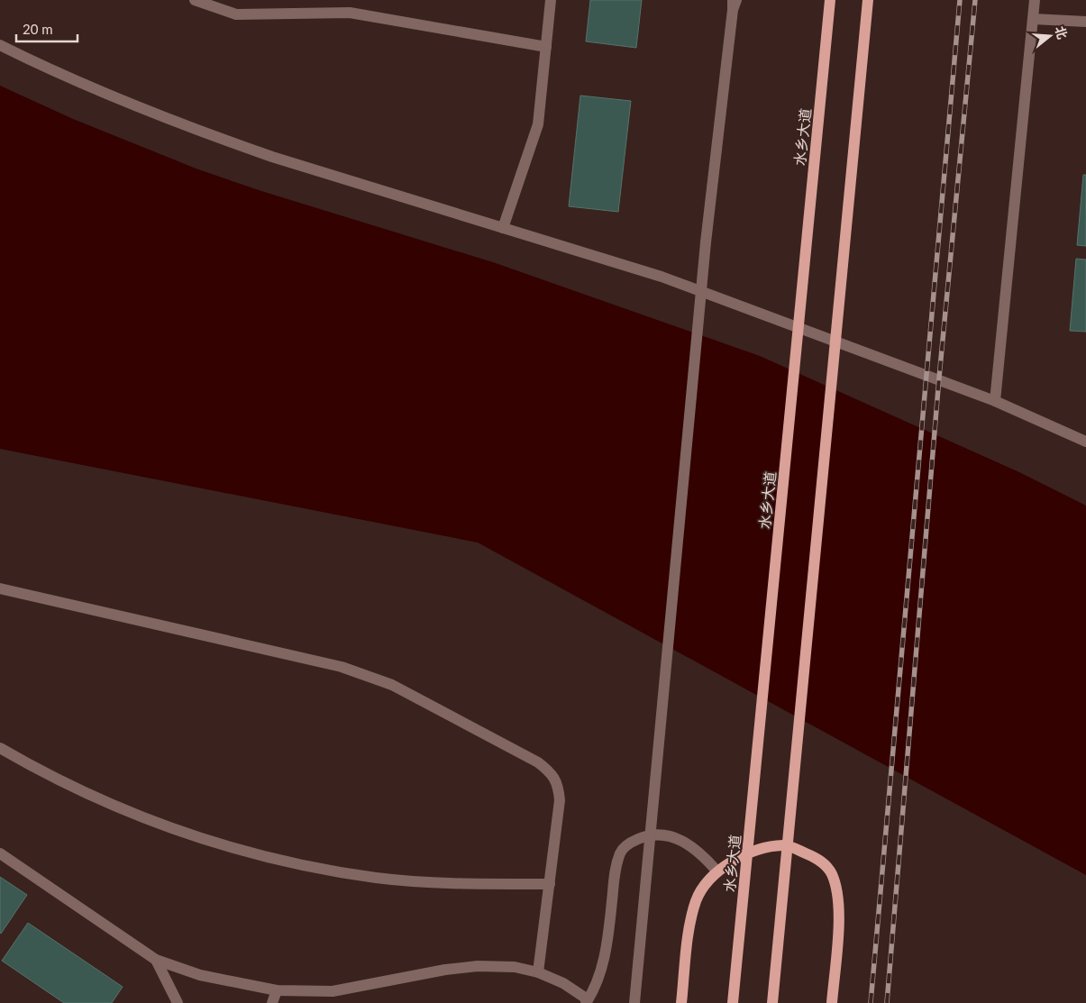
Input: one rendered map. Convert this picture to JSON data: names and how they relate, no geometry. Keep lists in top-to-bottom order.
{
  "streets": {
    "main road": ["水乡大道"]
  },
  "scale_bar": "20 m",
  "north": "right"
}
